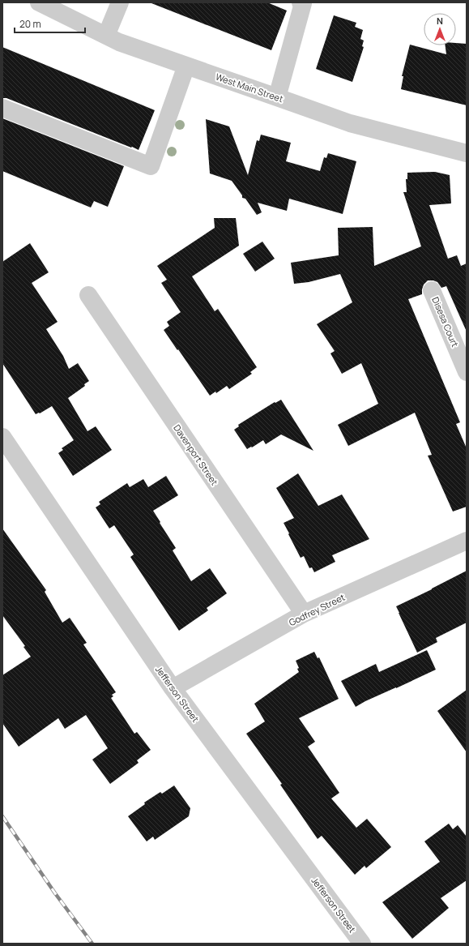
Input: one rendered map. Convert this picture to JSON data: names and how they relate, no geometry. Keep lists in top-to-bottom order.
{
  "streets": {
    "street": [
      "West Main Street",
      "Disesa Court",
      "Davenport Street",
      "Godfrey Street",
      "Jefferson Street"
    ]
  },
  "crossings": [
    ["Davenport Street", "Godfrey Street"],
    ["Godfrey Street", "Jefferson Street"]
  ],
  "scale_bar": "20 m",
  "north": "top"
}
